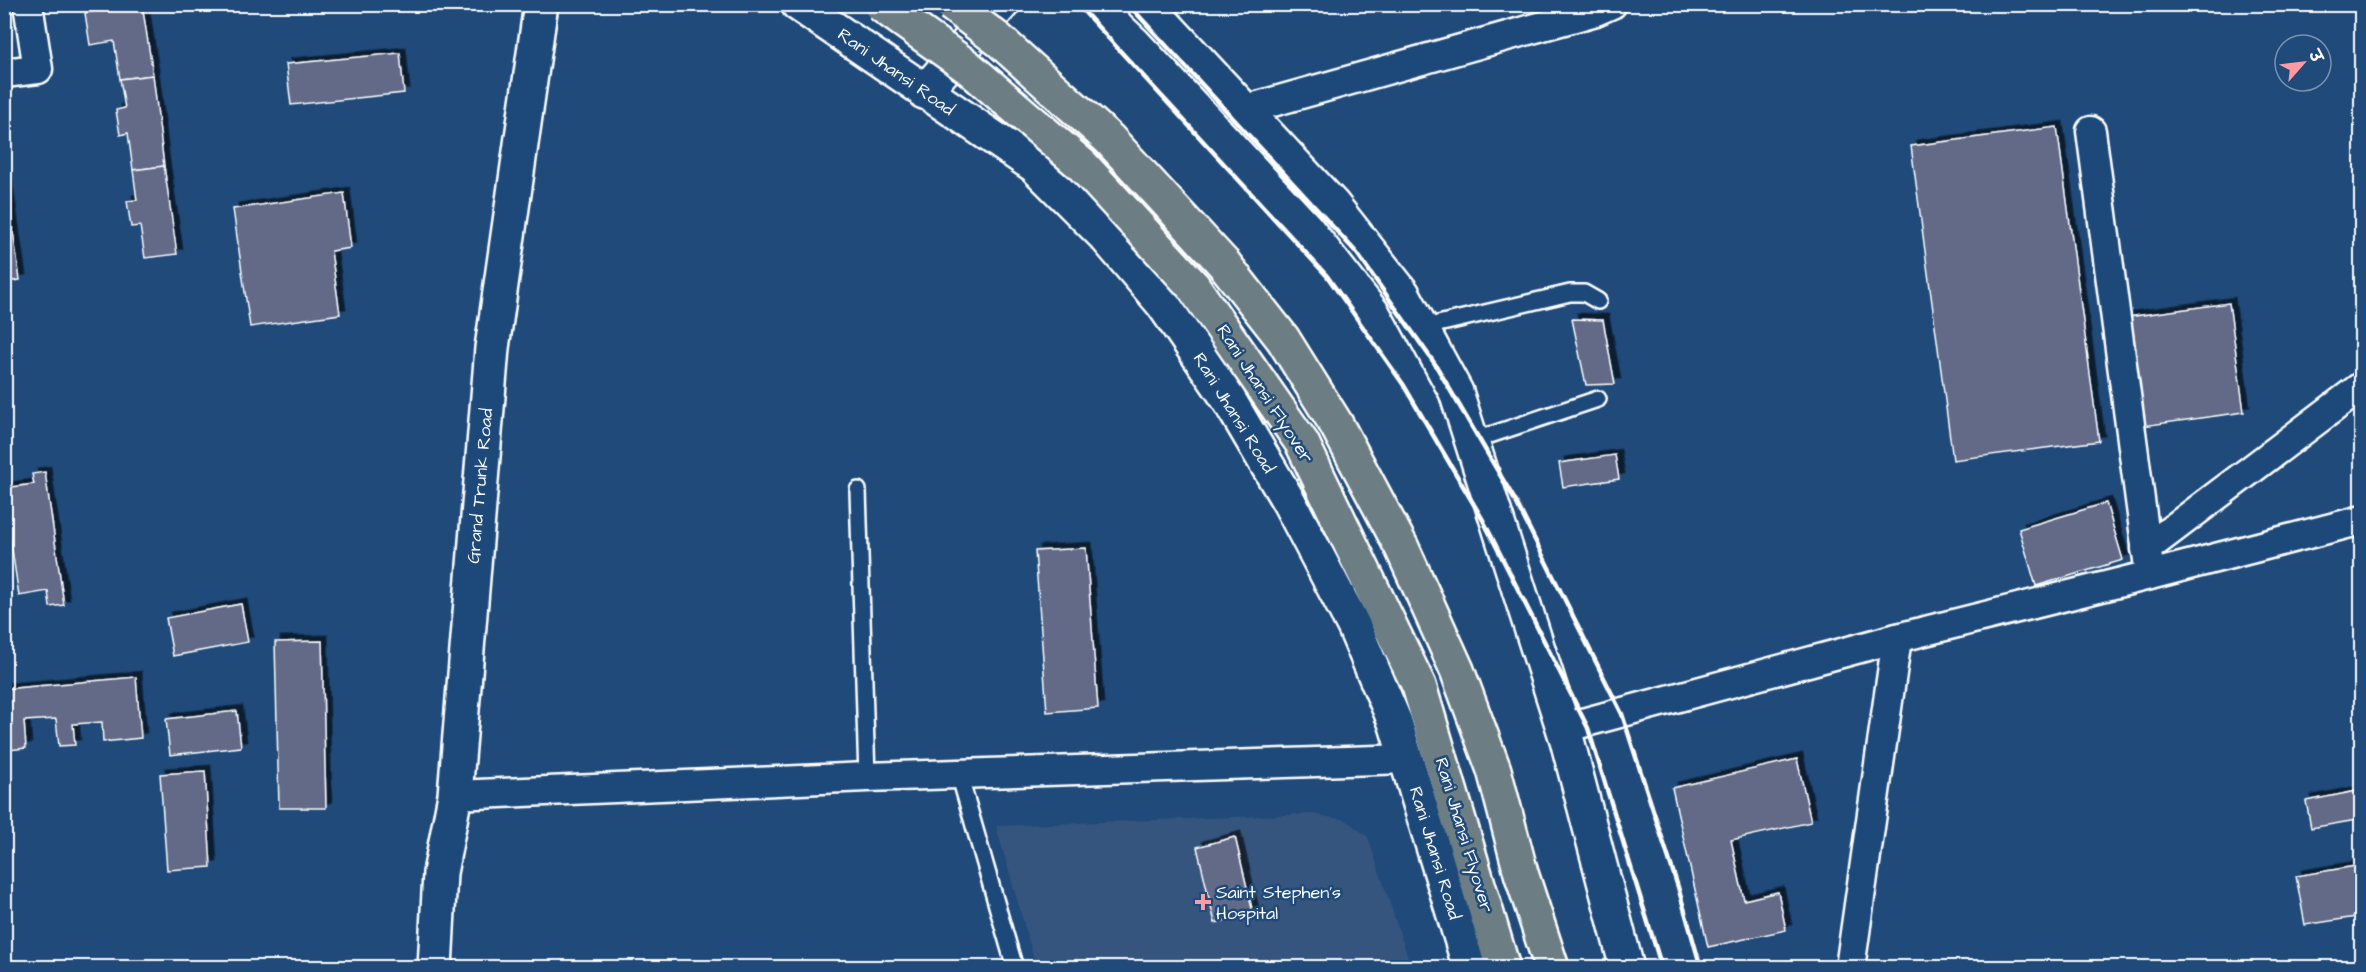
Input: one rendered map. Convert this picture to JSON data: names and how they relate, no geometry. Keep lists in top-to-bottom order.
{
  "streets": {
    "main road": ["Rani Jhansi Road", "Rani Jhansi Flyover", "Grand Trunk Road"]
  },
  "places": {
    "health": ["Saint Stephen's Hospital"]
  },
  "north": "top right"
}
